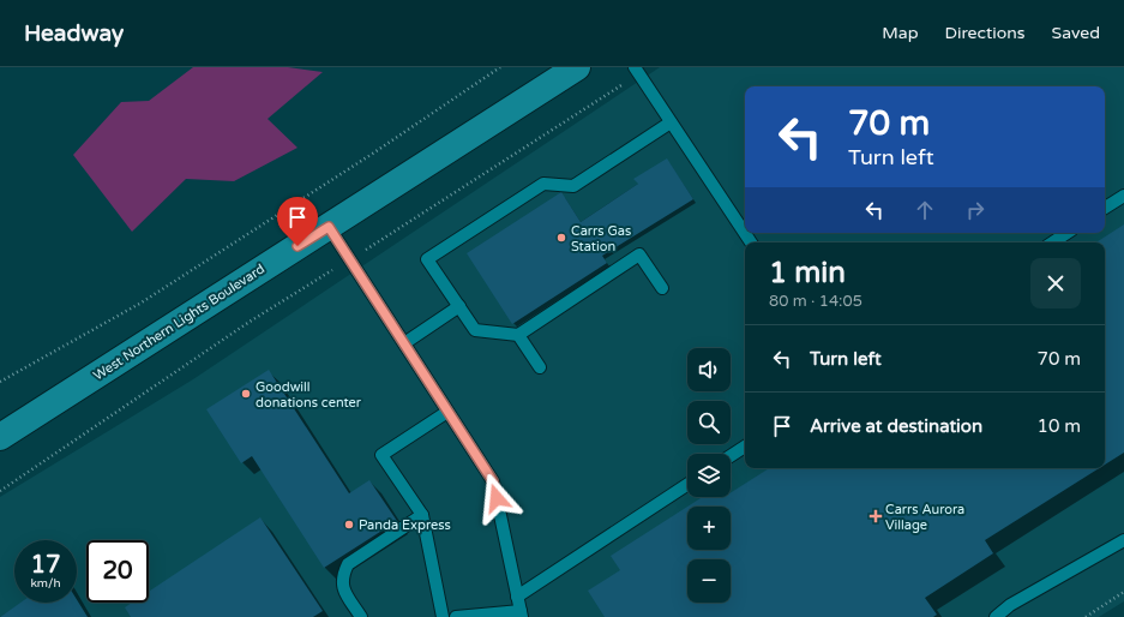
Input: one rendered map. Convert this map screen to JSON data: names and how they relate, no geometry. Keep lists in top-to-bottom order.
{
  "streets": {
    "main road": ["West Northern Lights Boulevard"]
  },
  "places": {
    "other": ["Carrs Gas Station", "Goodwill donations center", "Panda Express"],
    "health": ["Carrs Aurora Village"]
  },
  "page": {
    "header": "Headway",
    "nav": ["Map", "Directions", "Saved"],
    "turn": ["70 m", "Turn left"],
    "heading": ["1 min", "80 m · 14:05"],
    "list": [
      {
        "name": "Turn left",
        "value": "70 m"
      },
      {
        "name": "Arrive at destination",
        "value": "10 m"
      }
    ],
    "map_buttons": ["+", "−"],
    "speed": "17 km/h",
    "limit": "20"
  }
}
